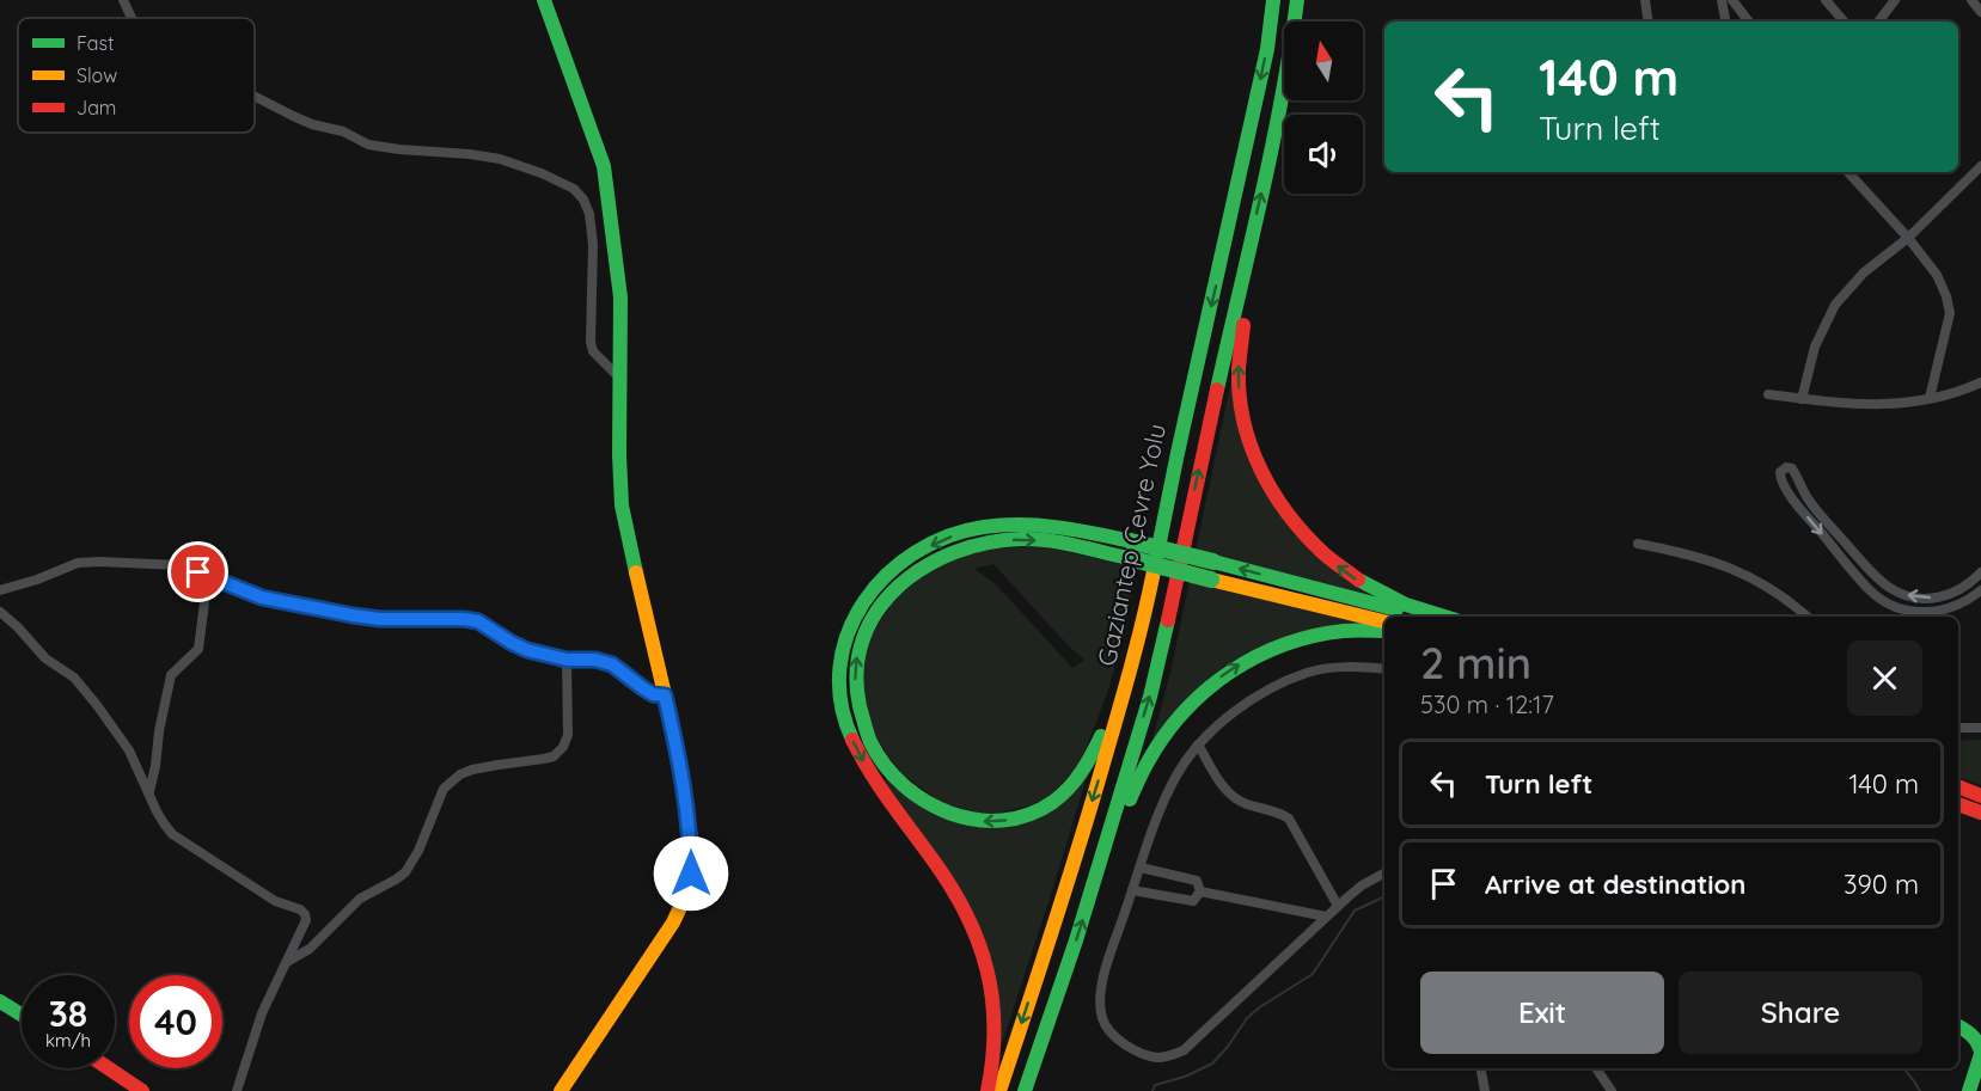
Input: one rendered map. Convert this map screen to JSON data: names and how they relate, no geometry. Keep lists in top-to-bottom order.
{
  "streets": {
    "main road": ["Gaziantep Çevre Yolu"]
  },
  "legend": ["Fast", "Slow", "Jam"],
  "north": "top",
  "page": {
    "turn": ["140 m", "Turn left"],
    "heading": ["2 min", "530 m · 12:17"],
    "list": [
      {
        "name": "Turn left",
        "value": "140 m"
      },
      {
        "name": "Arrive at destination",
        "value": "390 m"
      }
    ],
    "buttons": ["Exit", "Share"],
    "speed": "38 km/h",
    "limit": "40"
  }
}
